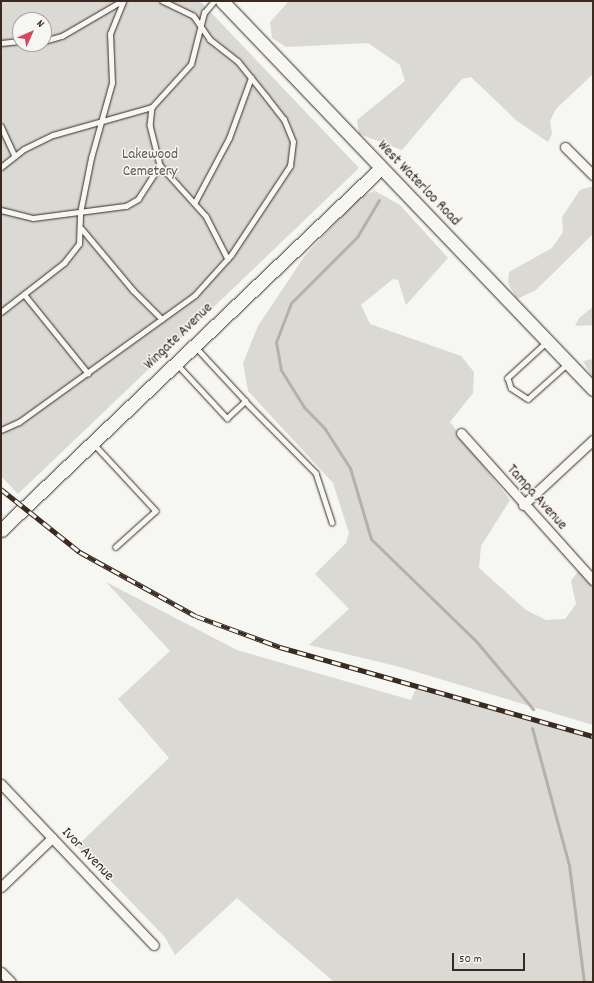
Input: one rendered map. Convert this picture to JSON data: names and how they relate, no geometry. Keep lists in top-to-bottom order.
{
  "streets": {
    "main road": ["West Waterloo Road", "Wingate Avenue"],
    "street": ["Tampa Avenue", "Ivor Avenue"]
  },
  "crossings": [
    ["West Waterloo Road", "Wingate Avenue"]
  ],
  "parks": ["Lakewood Cemetery"],
  "scale_bar": "50 m",
  "north": "top right"
}
